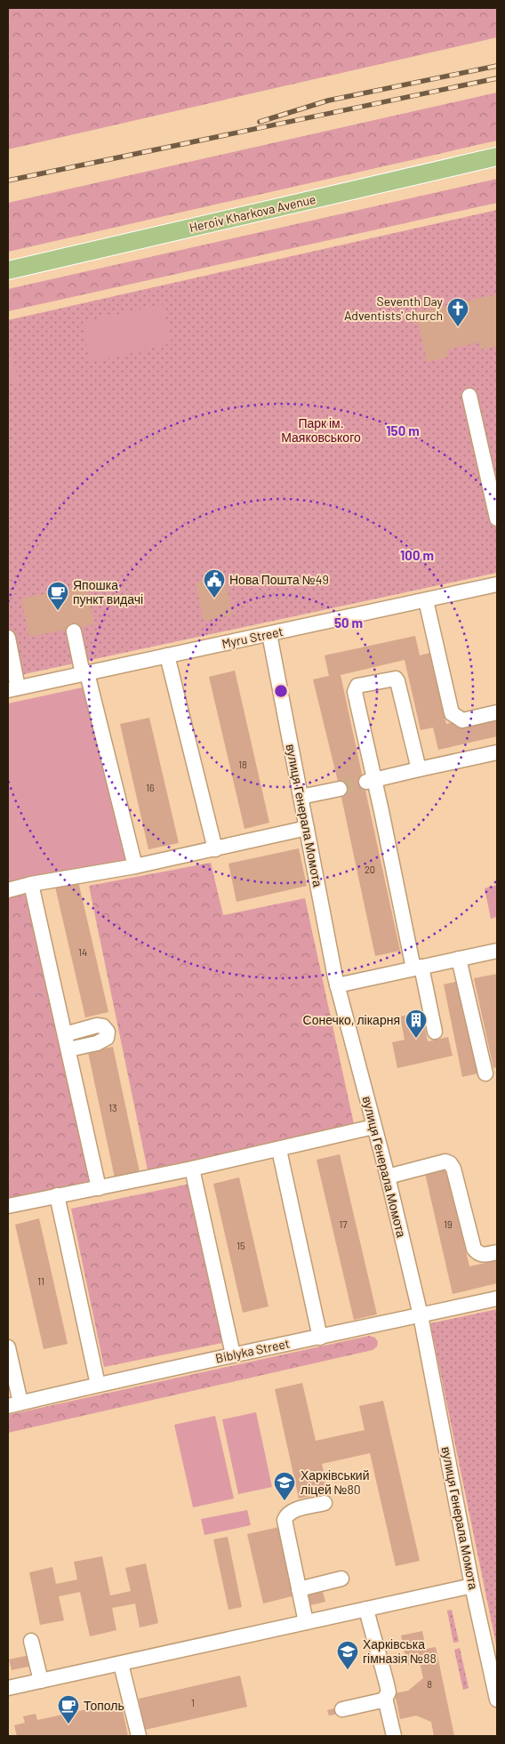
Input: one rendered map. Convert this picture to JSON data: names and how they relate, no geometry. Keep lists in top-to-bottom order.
{
  "streets": {
    "main road": ["Heroiv Kharkova Avenue"],
    "street": ["Myru Street", "вулиця Генерала Момота", "Biblyka Street"]
  },
  "crossings": [
    ["Myru Street", "вулиця Генерала Момота"],
    ["вулиця Генерала Момота", "Biblyka Street"]
  ],
  "parks": ["Парк ім. Маяковського"],
  "places": {
    "church": ["Seventh Day Adventists' church"],
    "public building": ["Нова Пошта №49"],
    "cafe": ["Япошка пункт видачі", "Тополь"],
    "building": ["Сонечко, лікарня"],
    "school or university": ["Харківський ліцей №80", "Харківська гімназія №88"]
  },
  "house_numbers": [
    "18",
    "16",
    "20",
    "14",
    "13",
    "17",
    "19",
    "15",
    "11",
    "8",
    "1"
  ],
  "rings": ["150 m", "100 m", "50 m"]
}
